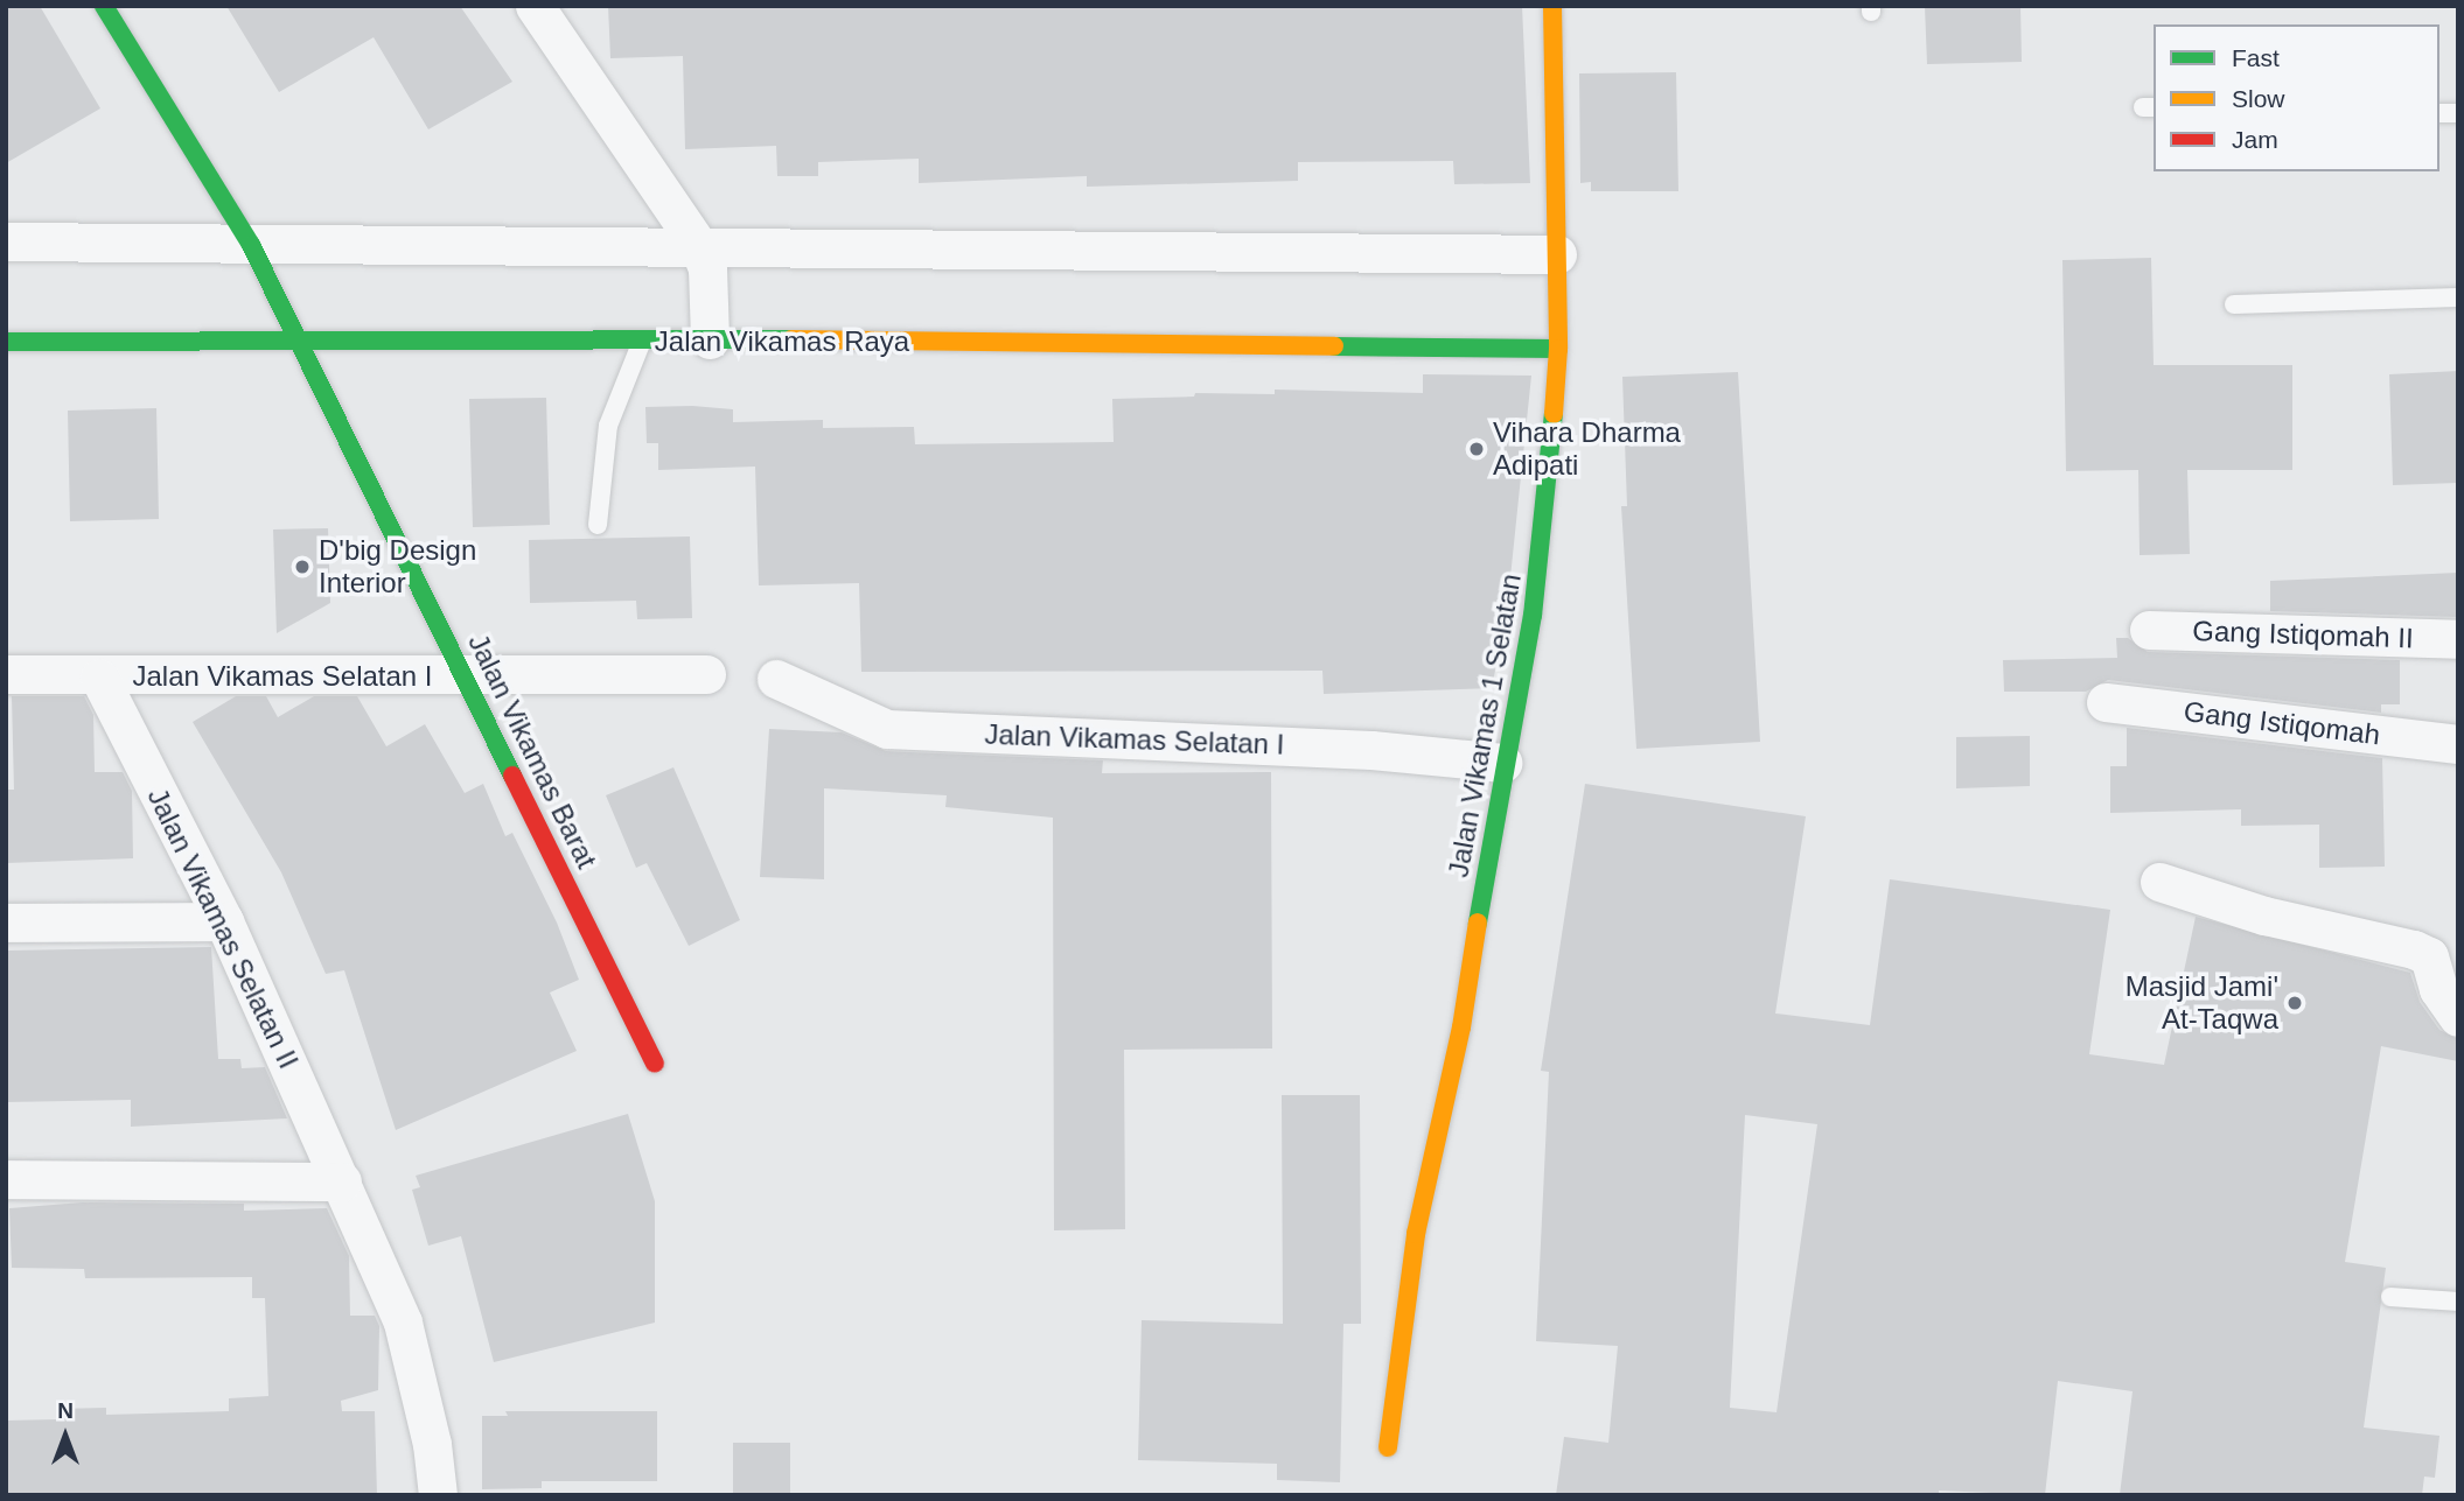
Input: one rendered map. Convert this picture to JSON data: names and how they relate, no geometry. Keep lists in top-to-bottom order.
{
  "streets": {
    "street": [
      "Jalan Vikamas Raya",
      "Gang Istiqomah II",
      "Jalan Vikamas Selatan I",
      "Gang Istiqomah",
      "Jalan Vikamas 1 Selatan",
      "Jalan Vikamas Barat",
      "Jalan Vikamas Selatan II"
    ]
  },
  "crossings": [
    ["Jalan Vikamas Raya", "Jalan Vikamas 1 Selatan"],
    ["Jalan Vikamas Raya", "Jalan Vikamas Barat"],
    ["Jalan Vikamas Selatan I", "Jalan Vikamas 1 Selatan"],
    ["Jalan Vikamas Selatan I", "Jalan Vikamas Barat"],
    ["Jalan Vikamas Selatan I", "Jalan Vikamas Selatan II"]
  ],
  "places": ["Vihara Dharma Adipati", "D'big Design Interior", "Masjid Jami' At-Taqwa"],
  "legend": ["Fast", "Slow", "Jam"],
  "north": "top"
}
